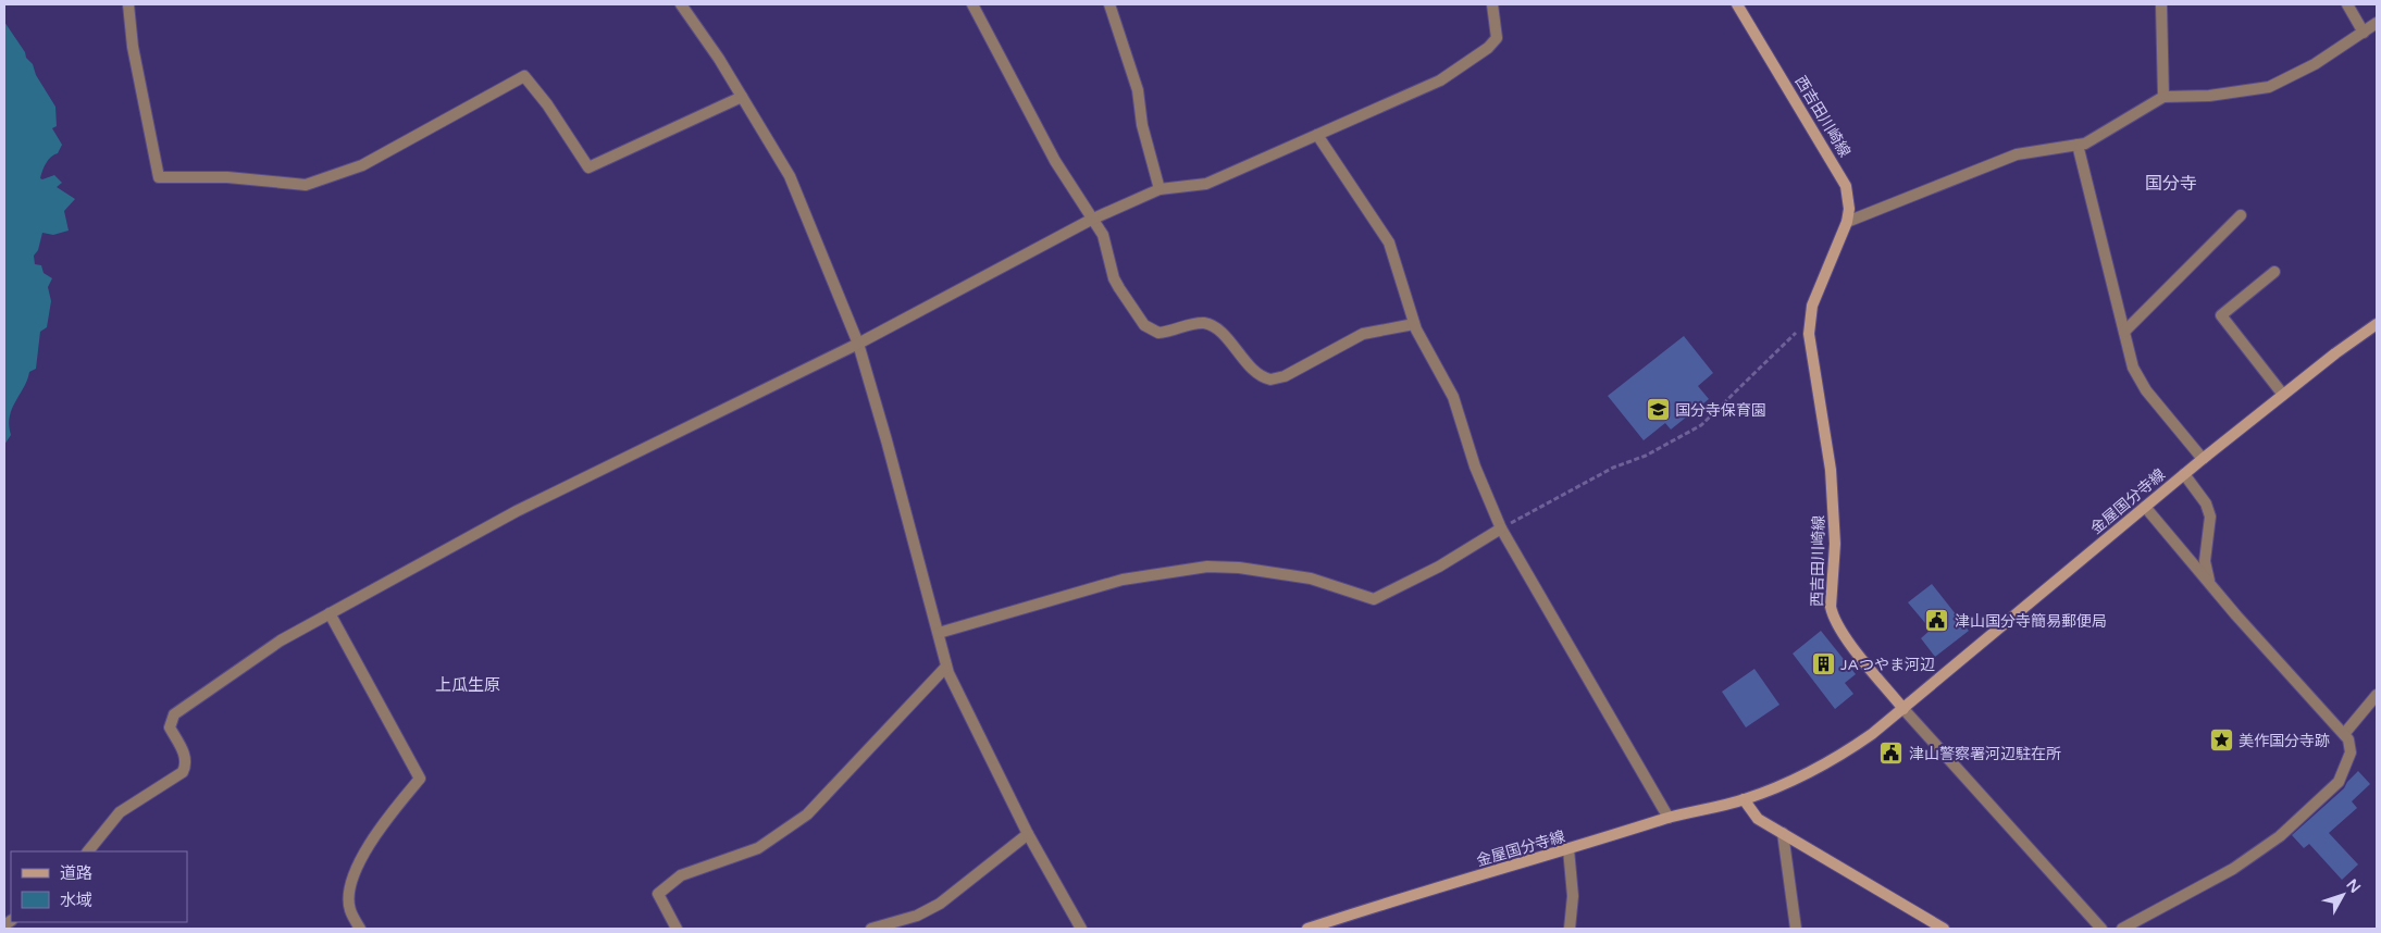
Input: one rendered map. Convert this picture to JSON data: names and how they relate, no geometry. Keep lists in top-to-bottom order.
{
  "streets": {
    "main road": ["西吉田川崎線", "金屋国分寺線"]
  },
  "crossings": [
    ["西吉田川崎線", "金屋国分寺線"]
  ],
  "districts": ["国分寺", "上瓜生原"],
  "places": {
    "school or university": ["国分寺保育園"],
    "public building": ["津山国分寺簡易郵便局", "津山警察署河辺駐在所"],
    "building": ["JAつやま河辺"],
    "place": ["美作国分寺跡"]
  },
  "legend": ["道路", "水域"],
  "north": "top right"
}
